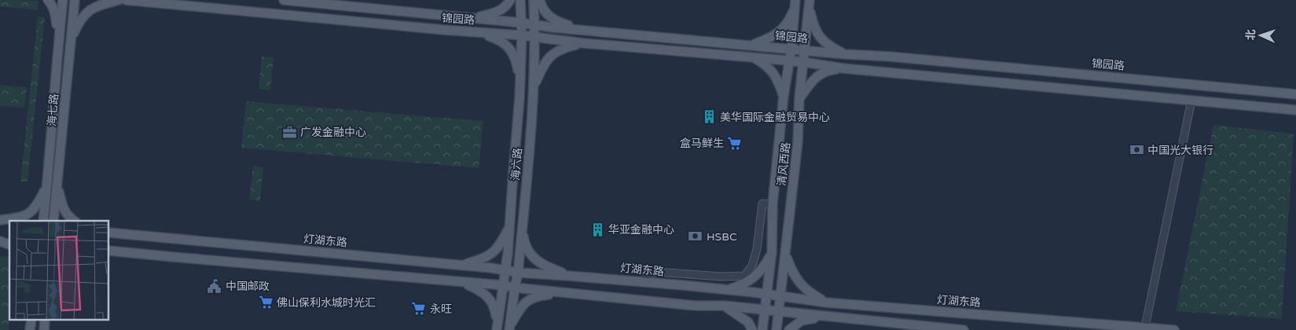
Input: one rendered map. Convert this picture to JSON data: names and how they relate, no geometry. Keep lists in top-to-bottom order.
{
  "streets": {
    "main road": [
      "锦园路",
      "海七路",
      "海六路",
      "清风西路",
      "灯湖东路"
    ]
  },
  "crossings": [
    ["锦园路", "海六路"],
    ["锦园路", "清风西路"],
    ["海六路", "灯湖东路"],
    ["清风西路", "灯湖东路"]
  ],
  "places": {
    "building": ["美华国际金融贸易中心", "华亚金融中心"],
    "office": ["广发金融中心"],
    "supermarket": ["盒马鲜生", "佛山保利水城时光汇", "永旺"],
    "bank": ["中国光大银行", "HSBC"],
    "public building": ["中国邮政"]
  },
  "north": "left"
}
